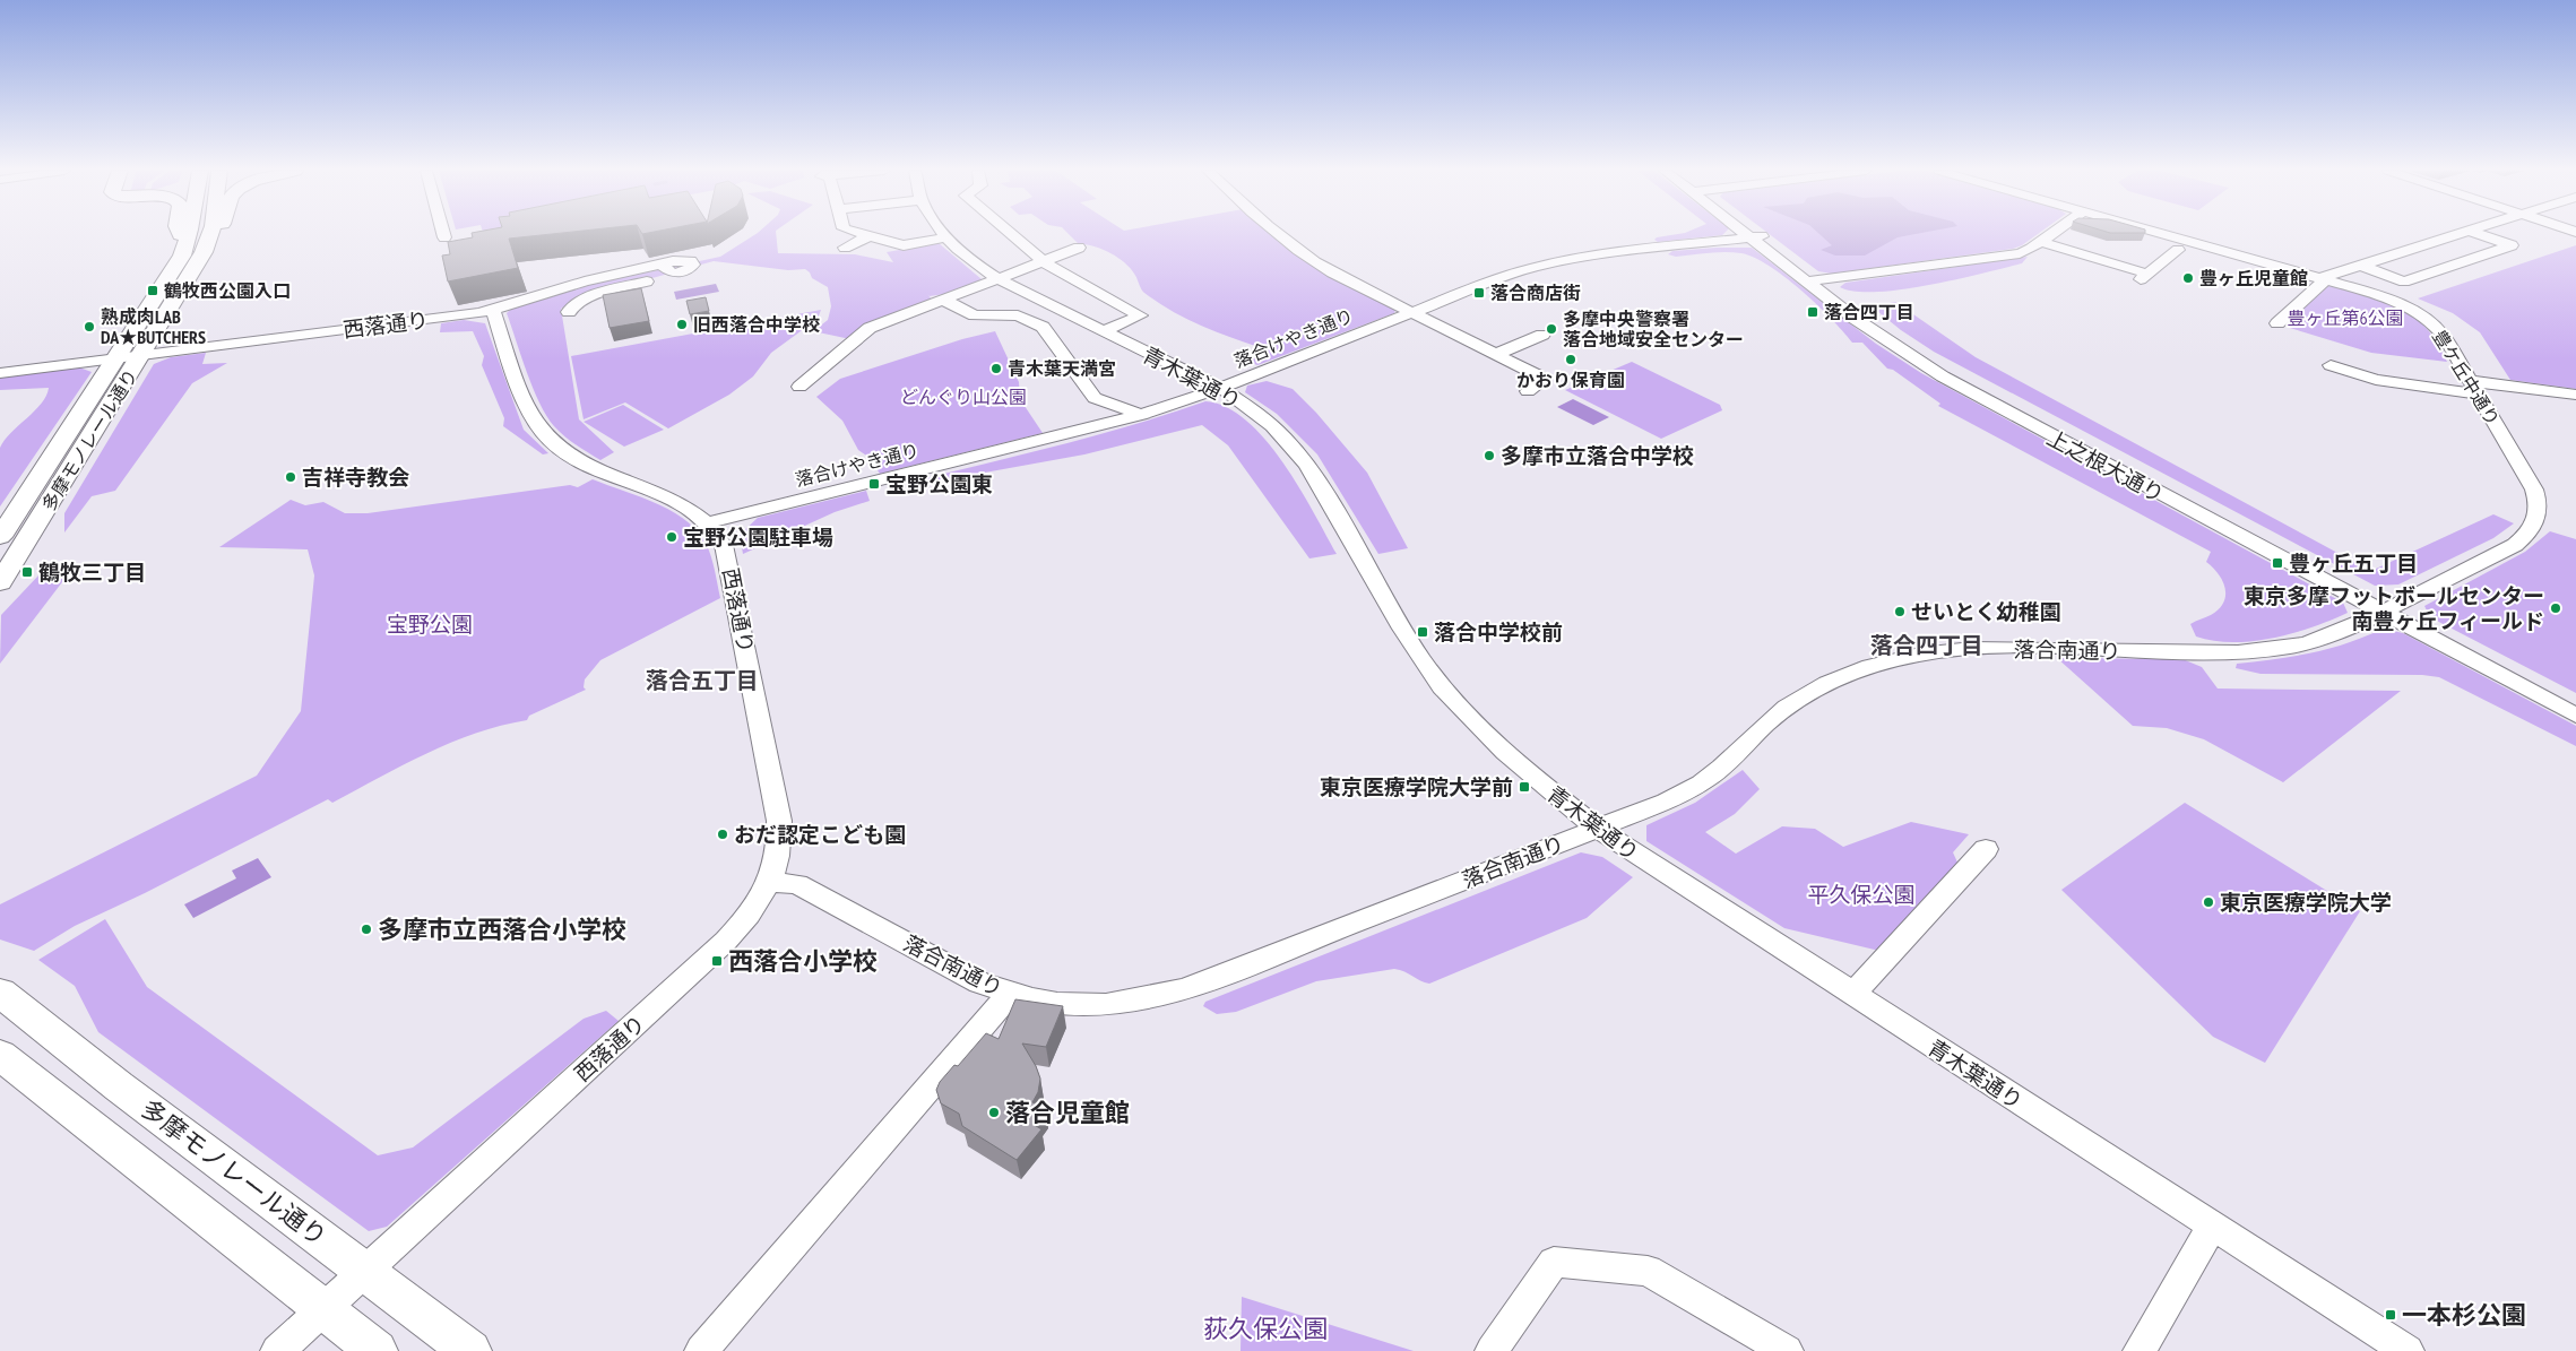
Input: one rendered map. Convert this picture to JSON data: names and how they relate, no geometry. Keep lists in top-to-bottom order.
{
  "streets": {
    "main road": ["多摩モノレール通り"],
    "street": [
      "西落通り",
      "落合けやき通り",
      "青木葉通り",
      "豊ケ丘中通り",
      "上之根大通り",
      "落合南通り"
    ]
  },
  "crossings": [
    ["西落通り", "落合けやき通り"],
    ["西落通り", "多摩モノレール通り"],
    ["西落通り", "落合南通り"],
    ["落合けやき通り", "青木葉通り"],
    ["落合けやき通り", "上之根大通り"],
    ["青木葉通り", "落合南通り"],
    ["豊ケ丘中通り", "上之根大通り"],
    ["豊ケ丘中通り", "落合南通り"],
    ["上之根大通り", "落合南通り"]
  ],
  "districts": ["落合四丁目", "落合五丁目"],
  "parks": [
    "豊ヶ丘第6公園",
    "どんぐり山公園",
    "宝野公園",
    "平久保公園",
    "荻久保公園"
  ],
  "places": {
    "other": [
      "豊ヶ丘児童館",
      "旧西落合中学校",
      "熟成肉LAB DA★BUTCHERS",
      "多摩中央警察署 落合地域安全センター",
      "かおり保育園",
      "青木葉天満宮",
      "多摩市立落合中学校",
      "吉祥寺教会",
      "宝野公園駐車場",
      "東京多摩フットボールセンター 南豊ヶ丘フィールド",
      "せいとく幼稚園",
      "おだ認定こども園",
      "東京医療学院大学",
      "多摩市立西落合小学校",
      "落合児童館"
    ],
    "transit": [
      "鶴牧西公園入口",
      "落合商店街",
      "落合四丁目",
      "宝野公園東",
      "豊ヶ丘五丁目",
      "鶴牧三丁目",
      "落合中学校前",
      "東京医療学院大学前",
      "西落合小学校",
      "一本杉公園"
    ]
  }
}
